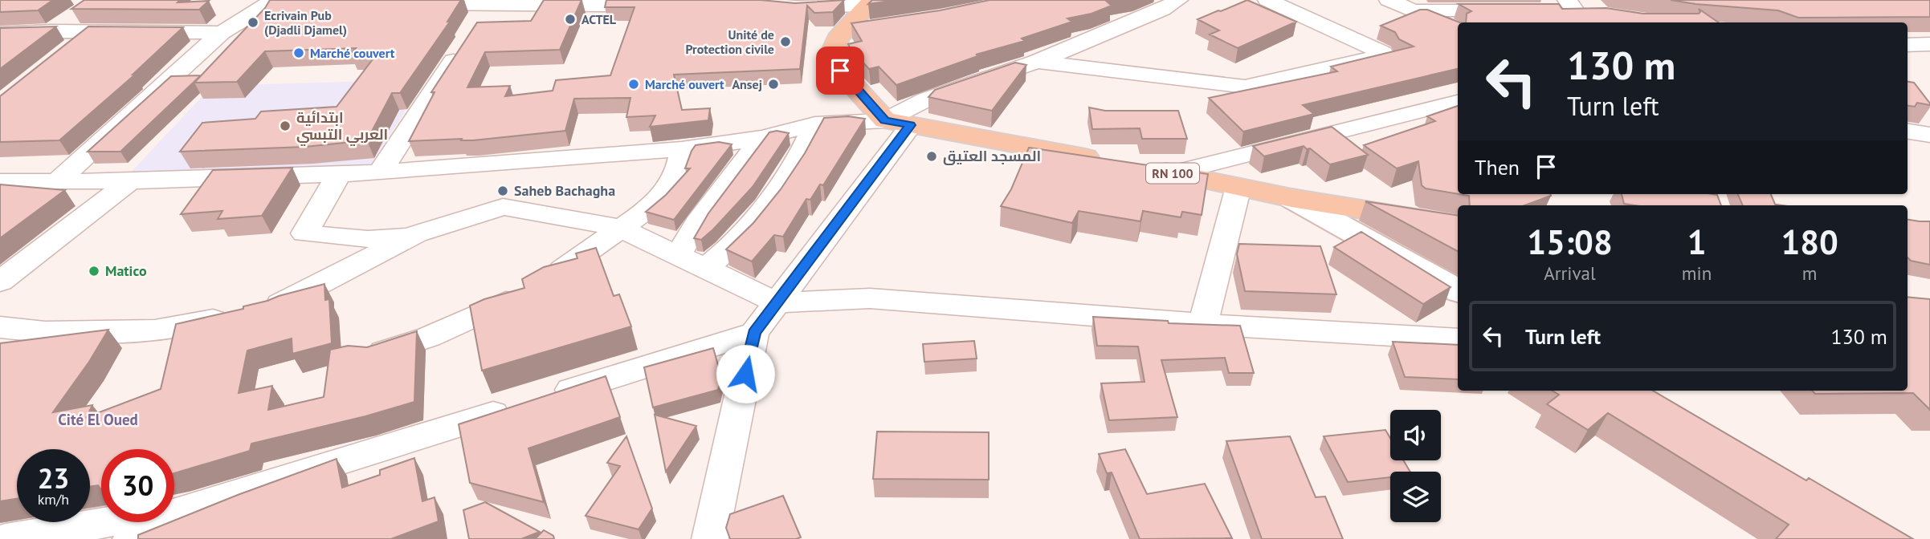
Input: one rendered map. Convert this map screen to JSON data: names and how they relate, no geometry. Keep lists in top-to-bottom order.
{
  "streets": {
    "main road": ["RN 100"]
  },
  "districts": ["Cité El Oued"],
  "places": [
    "ACTEL",
    "Ecrivain Pub (Djadli Djamel)",
    "Unité de Protection civile",
    "Marché couvert",
    "Marché ouvert",
    "Ansej",
    "ابتدائية العربي التبسي",
    "المسجد العتيق",
    "Saheb Bachagha",
    "Matico"
  ],
  "page": {
    "turn": ["130 m", "Turn left"],
    "then": "Then",
    "eta": [
      "15:08",
      "Arrival",
      "1",
      "min",
      "180",
      "m"
    ],
    "list": [
      {
        "name": "Turn left",
        "value": "130 m"
      }
    ],
    "speed": "23 km/h",
    "limit": "30"
  }
}
